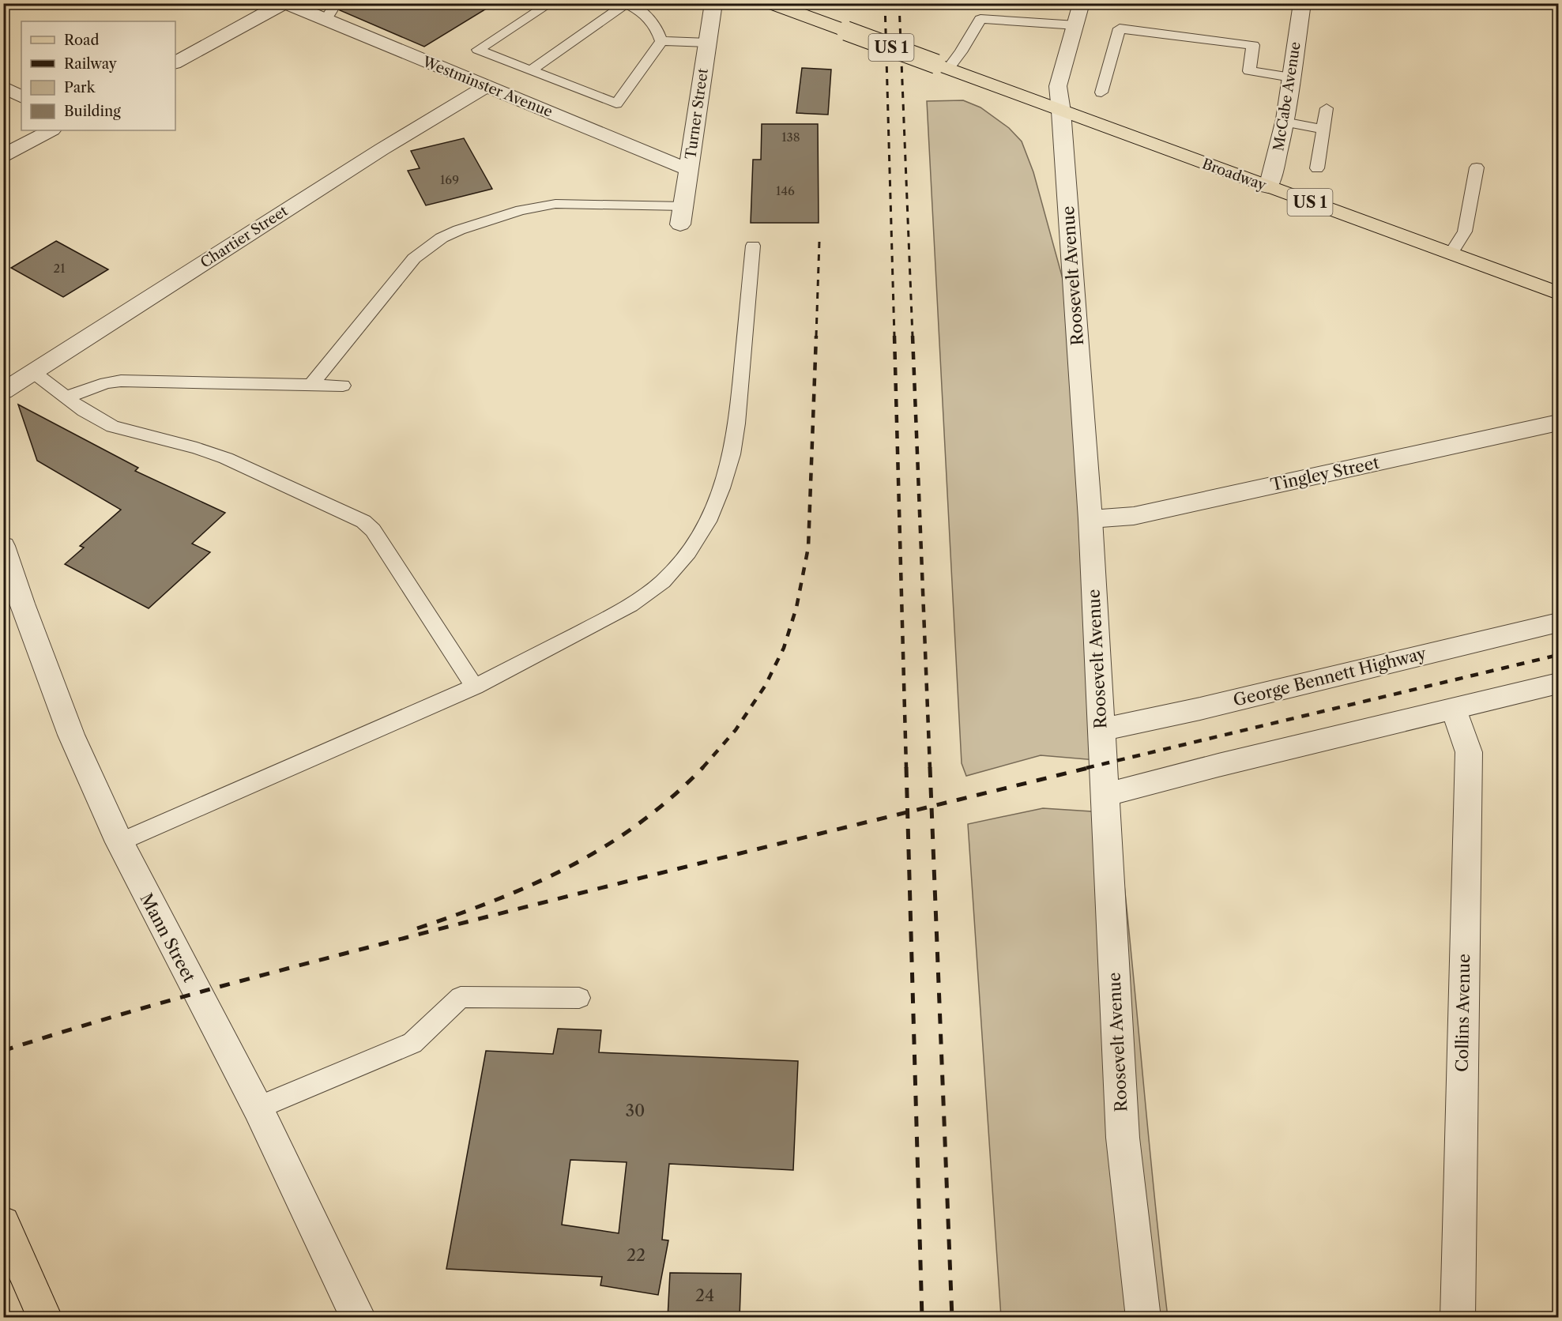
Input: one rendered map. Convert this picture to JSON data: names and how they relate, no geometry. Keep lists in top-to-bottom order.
{
  "streets": {
    "main road": ["US 1", "Broadway"],
    "street": [
      "Westminster Avenue",
      "McCabe Avenue",
      "Turner Street",
      "Chartier Street",
      "Roosevelt Avenue",
      "Tingley Street",
      "George Bennett Highway",
      "Mann Street",
      "Collins Avenue"
    ]
  },
  "crossings": [
    ["US 1", "Broadway"],
    ["Westminster Avenue", "Turner Street"],
    ["Westminster Avenue", "Chartier Street"],
    ["McCabe Avenue", "Broadway"],
    ["Broadway", "Roosevelt Avenue"],
    ["Roosevelt Avenue", "Tingley Street"],
    ["Roosevelt Avenue", "George Bennett Highway"]
  ],
  "house_numbers": [
    "138",
    "169",
    "146",
    "21",
    "30",
    "22",
    "24"
  ],
  "legend": [
    "Road",
    "Railway",
    "Park",
    "Building"
  ]
}
